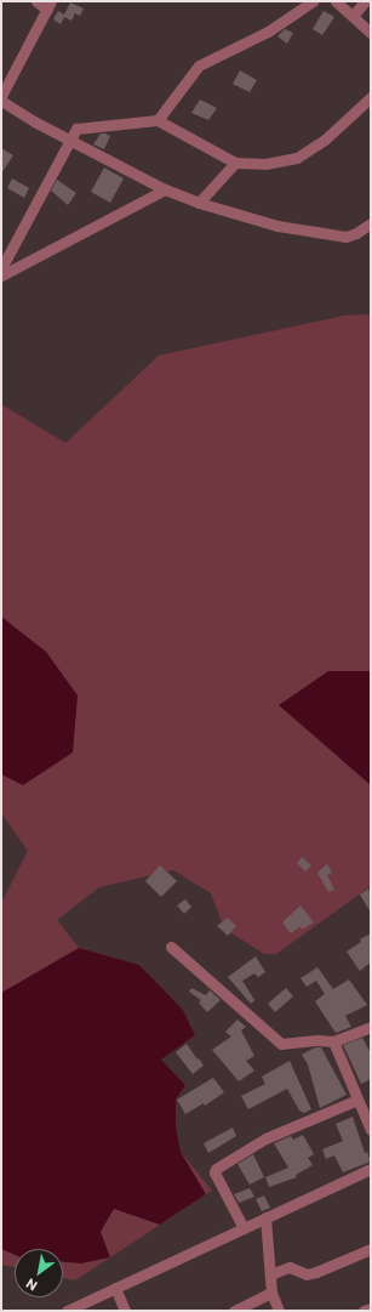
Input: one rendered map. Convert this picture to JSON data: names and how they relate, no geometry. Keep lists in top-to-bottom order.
{
  "north": "bottom left"
}
